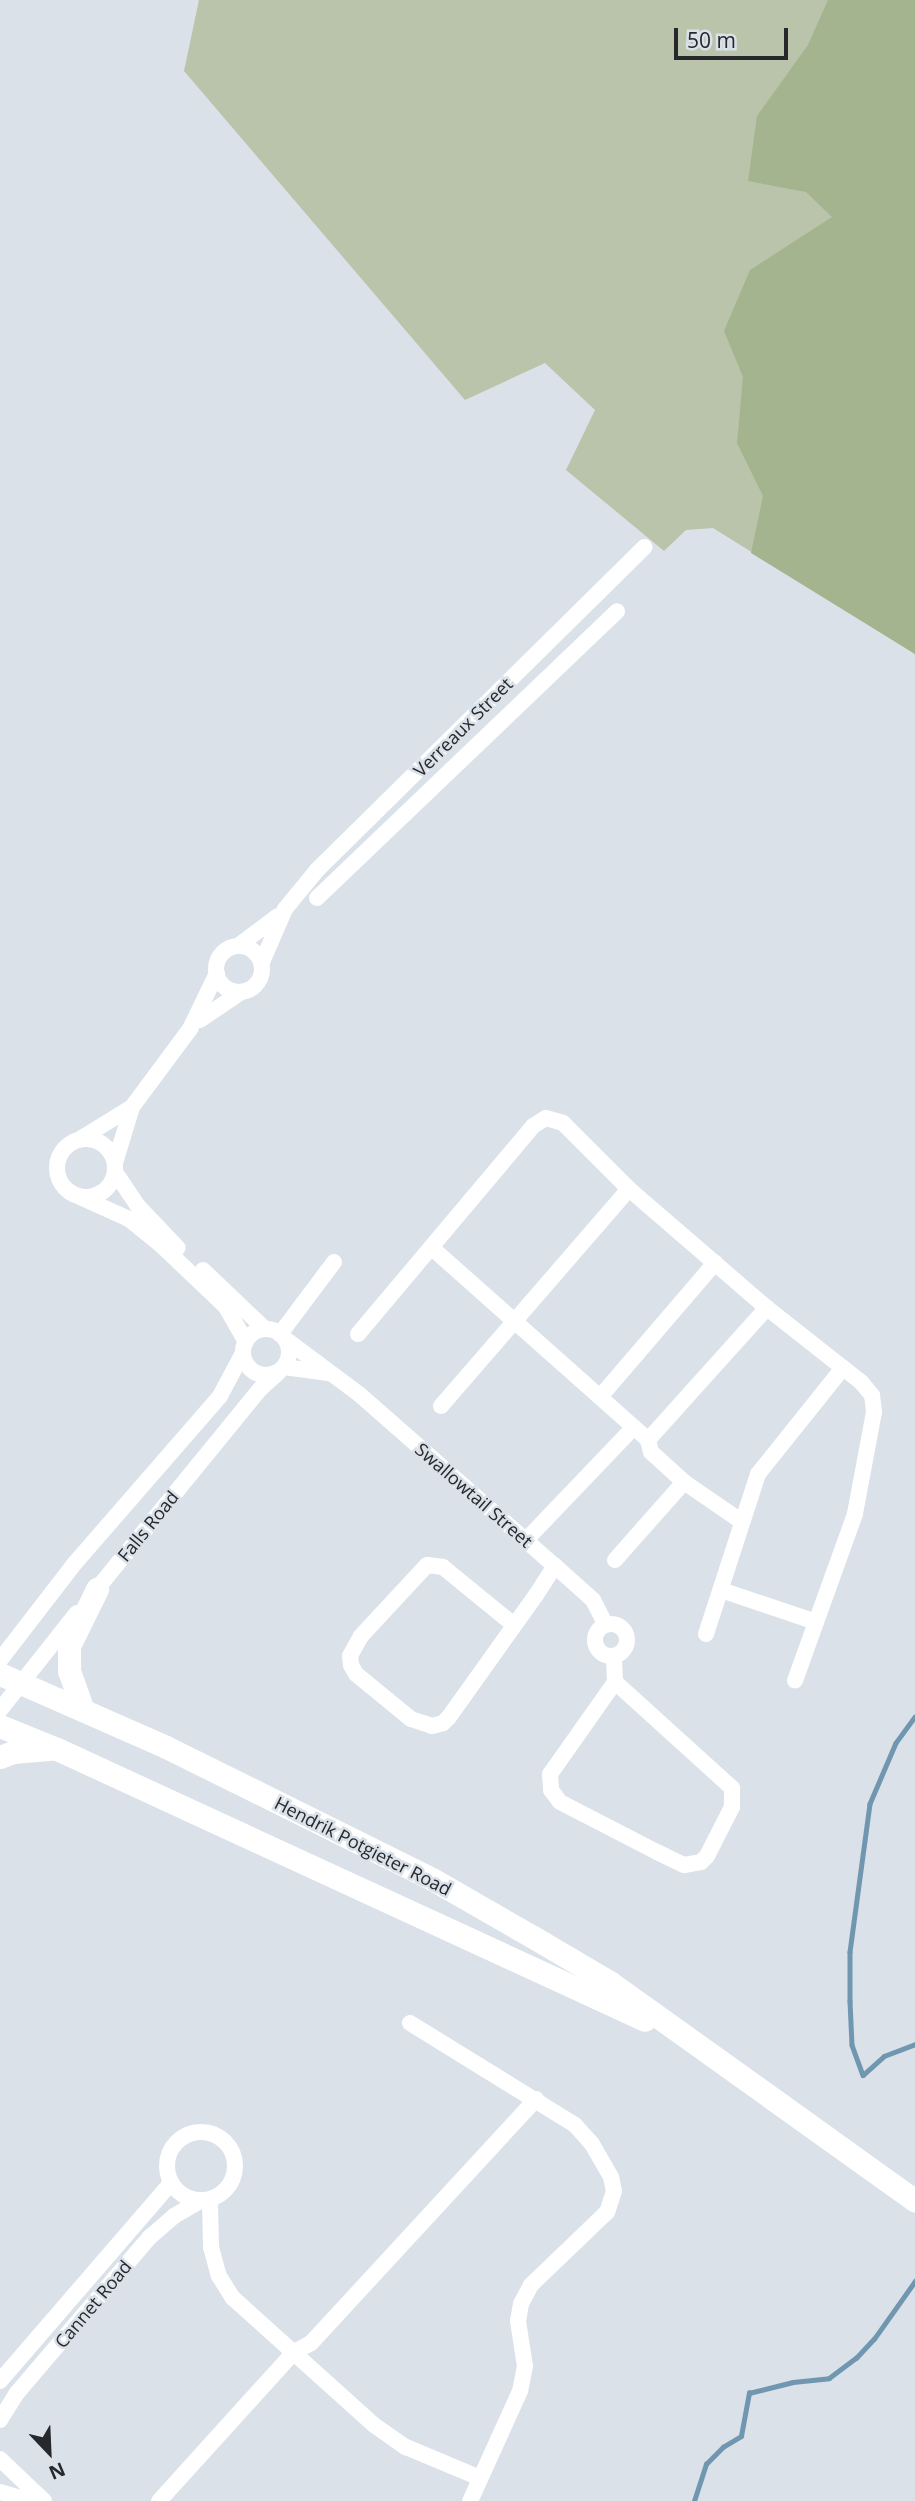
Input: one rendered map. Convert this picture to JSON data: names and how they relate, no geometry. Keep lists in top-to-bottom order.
{
  "streets": {
    "main road": ["Hendrik Potgieter Road"],
    "street": [
      "Verreaux Street",
      "Swallowtail Street",
      "Falls Road",
      "Cannet Road"
    ]
  },
  "crossings": [
    ["Swallowtail Street", "Falls Road"],
    ["Falls Road", "Hendrik Potgieter Road"]
  ],
  "scale_bar": "50 m",
  "north": "bottom right"
}
